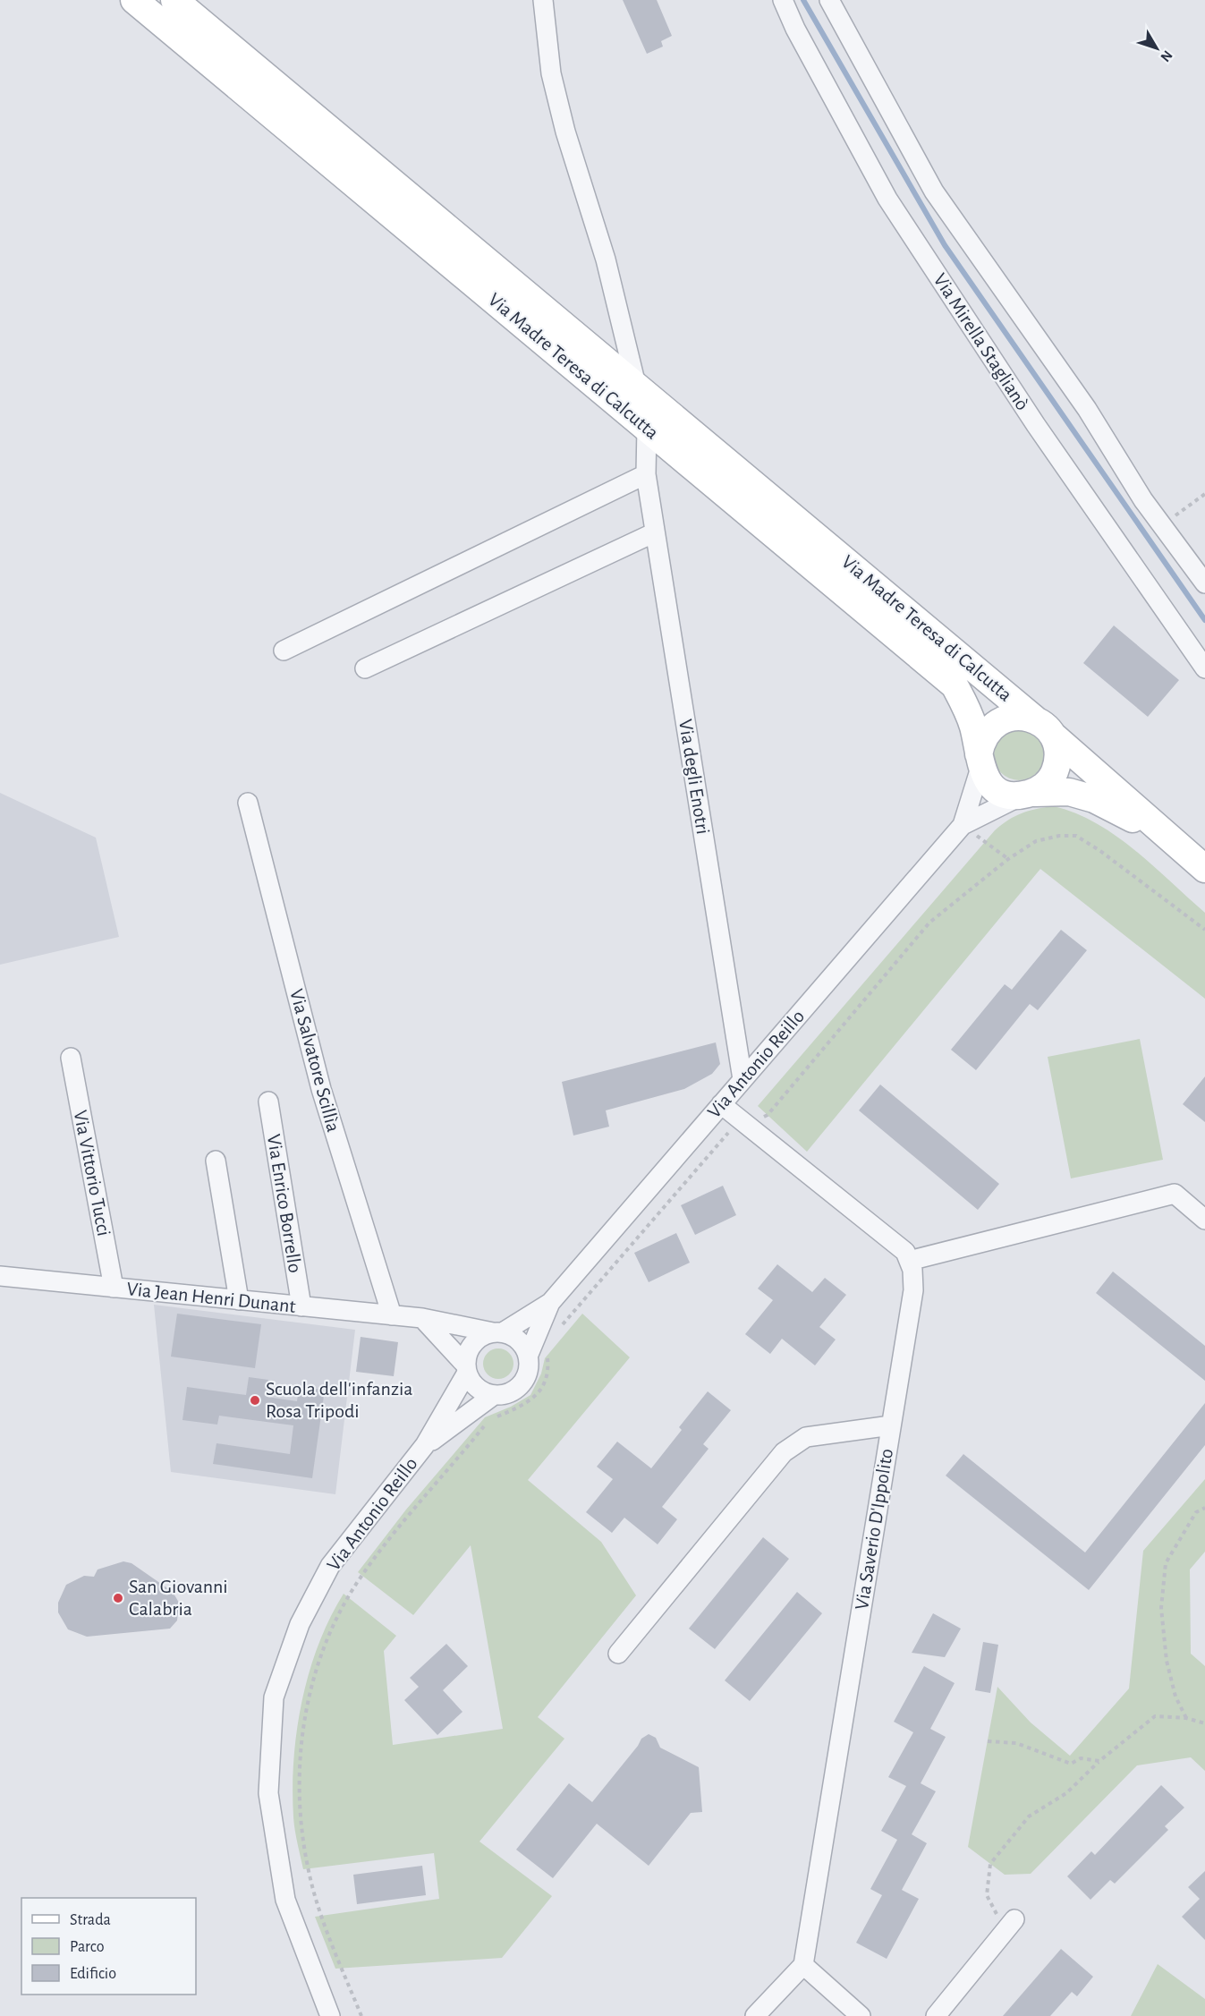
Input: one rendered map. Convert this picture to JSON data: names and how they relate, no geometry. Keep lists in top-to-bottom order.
{
  "streets": {
    "main road": ["Via Madre Teresa di Calcutta", "Via Antonio Reillo"],
    "street": [
      "Via Mirella Staglianò",
      "Via degli Enotri",
      "Via Salvatore Scillìa",
      "Via Vittorio Tucci",
      "Via Enrico Borrello",
      "Via Jean Henri Dunant",
      "Via Saverio D'Ippolito"
    ]
  },
  "crossings": [
    ["Via Madre Teresa di Calcutta", "Via degli Enotri"],
    ["Via Madre Teresa di Calcutta", "Via Antonio Reillo"],
    ["Via degli Enotri", "Via Antonio Reillo"],
    ["Via Salvatore Scillìa", "Via Jean Henri Dunant"],
    ["Via Antonio Reillo", "Via Jean Henri Dunant"],
    ["Via Vittorio Tucci", "Via Jean Henri Dunant"],
    ["Via Enrico Borrello", "Via Jean Henri Dunant"]
  ],
  "places": ["Scuola dell'infanzia Rosa Tripodi", "San Giovanni Calabria"],
  "legend": ["Strada", "Parco", "Edificio"],
  "north": "bottom right"
}
